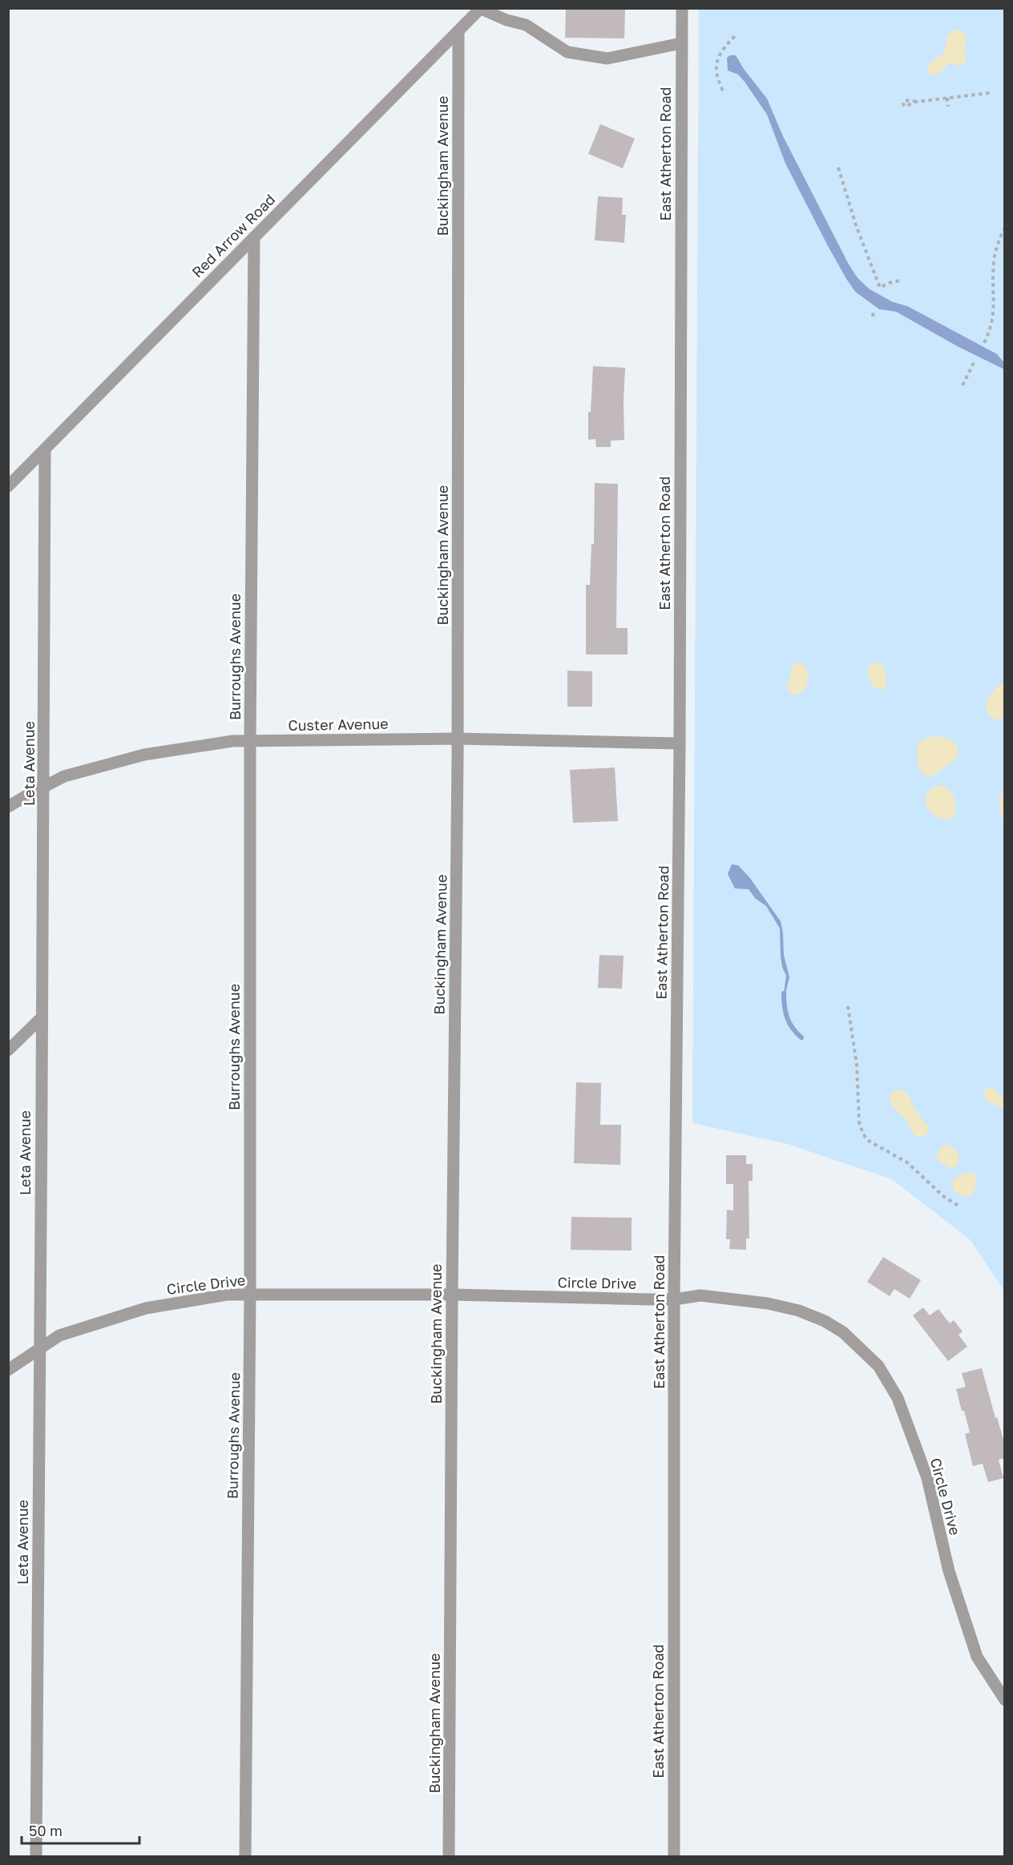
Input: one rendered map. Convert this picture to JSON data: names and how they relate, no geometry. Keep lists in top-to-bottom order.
{
  "streets": {
    "street": [
      "East Atherton Road",
      "Buckingham Avenue",
      "Red Arrow Road",
      "Burroughs Avenue",
      "Custer Avenue",
      "Leta Avenue",
      "Circle Drive"
    ]
  },
  "crossings": [
    ["East Atherton Road", "Custer Avenue"],
    ["East Atherton Road", "Circle Drive"],
    ["Buckingham Avenue", "Red Arrow Road"],
    ["Buckingham Avenue", "Custer Avenue"],
    ["Buckingham Avenue", "Circle Drive"],
    ["Red Arrow Road", "Burroughs Avenue"],
    ["Red Arrow Road", "Leta Avenue"],
    ["Burroughs Avenue", "Custer Avenue"],
    ["Burroughs Avenue", "Circle Drive"],
    ["Custer Avenue", "Leta Avenue"],
    ["Leta Avenue", "Circle Drive"]
  ],
  "scale_bar": "50 m"
}
